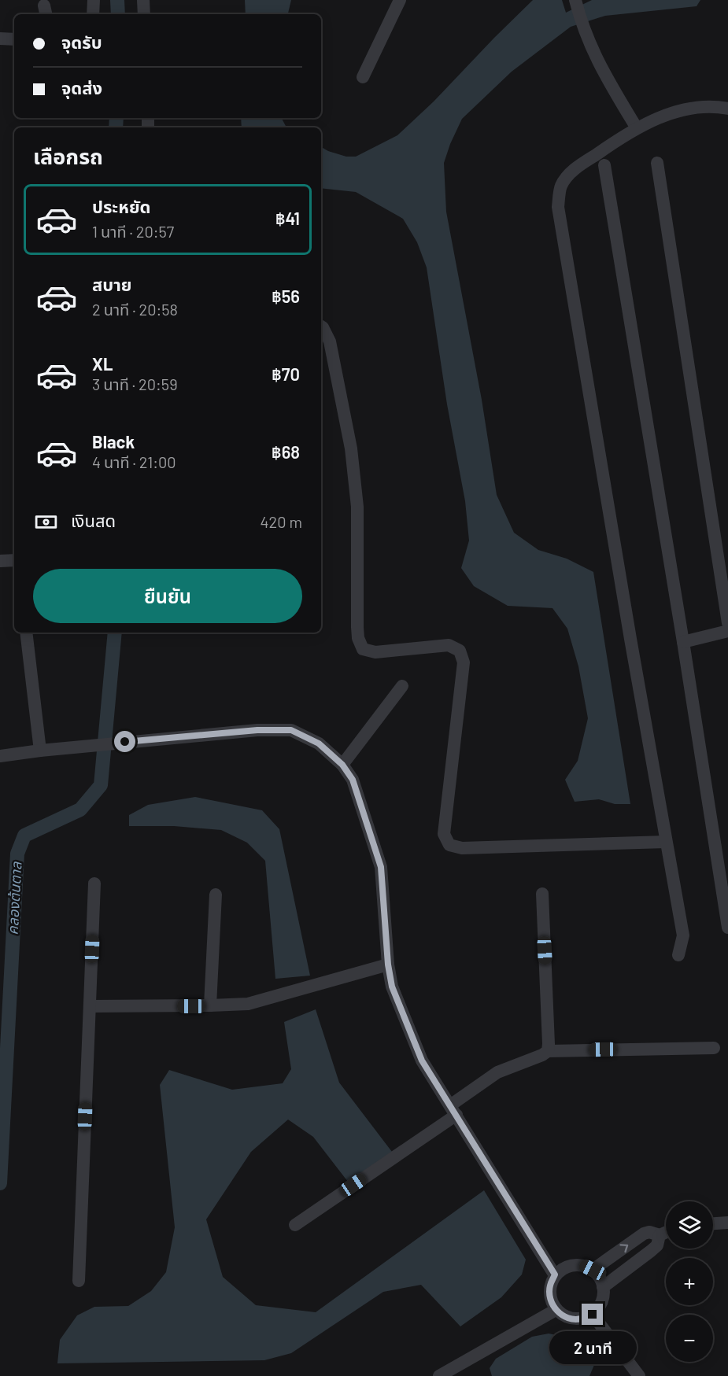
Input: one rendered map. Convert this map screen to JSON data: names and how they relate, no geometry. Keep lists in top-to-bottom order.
{
  "water": ["คลองต้นตาล"],
  "page": {
    "banner": ["จุดรับ", "จุดส่ง"],
    "heading": "เลือกรถ",
    "list": [
      {
        "name": "ประหยัด",
        "note": "1 นาที · 20:57",
        "value": "฿41"
      },
      {
        "name": "สบาย",
        "note": "2 นาที · 20:58",
        "value": "฿56"
      },
      {
        "name": "XL",
        "note": "3 นาที · 20:59",
        "value": "฿70"
      },
      {
        "name": "Black",
        "note": "4 นาที · 21:00",
        "value": "฿68"
      }
    ],
    "pay": ["เงินสด", "420 m"],
    "buttons": "ยืนยัน",
    "map_buttons": ["+", "−"],
    "bubble": "2 นาที"
  }
}
